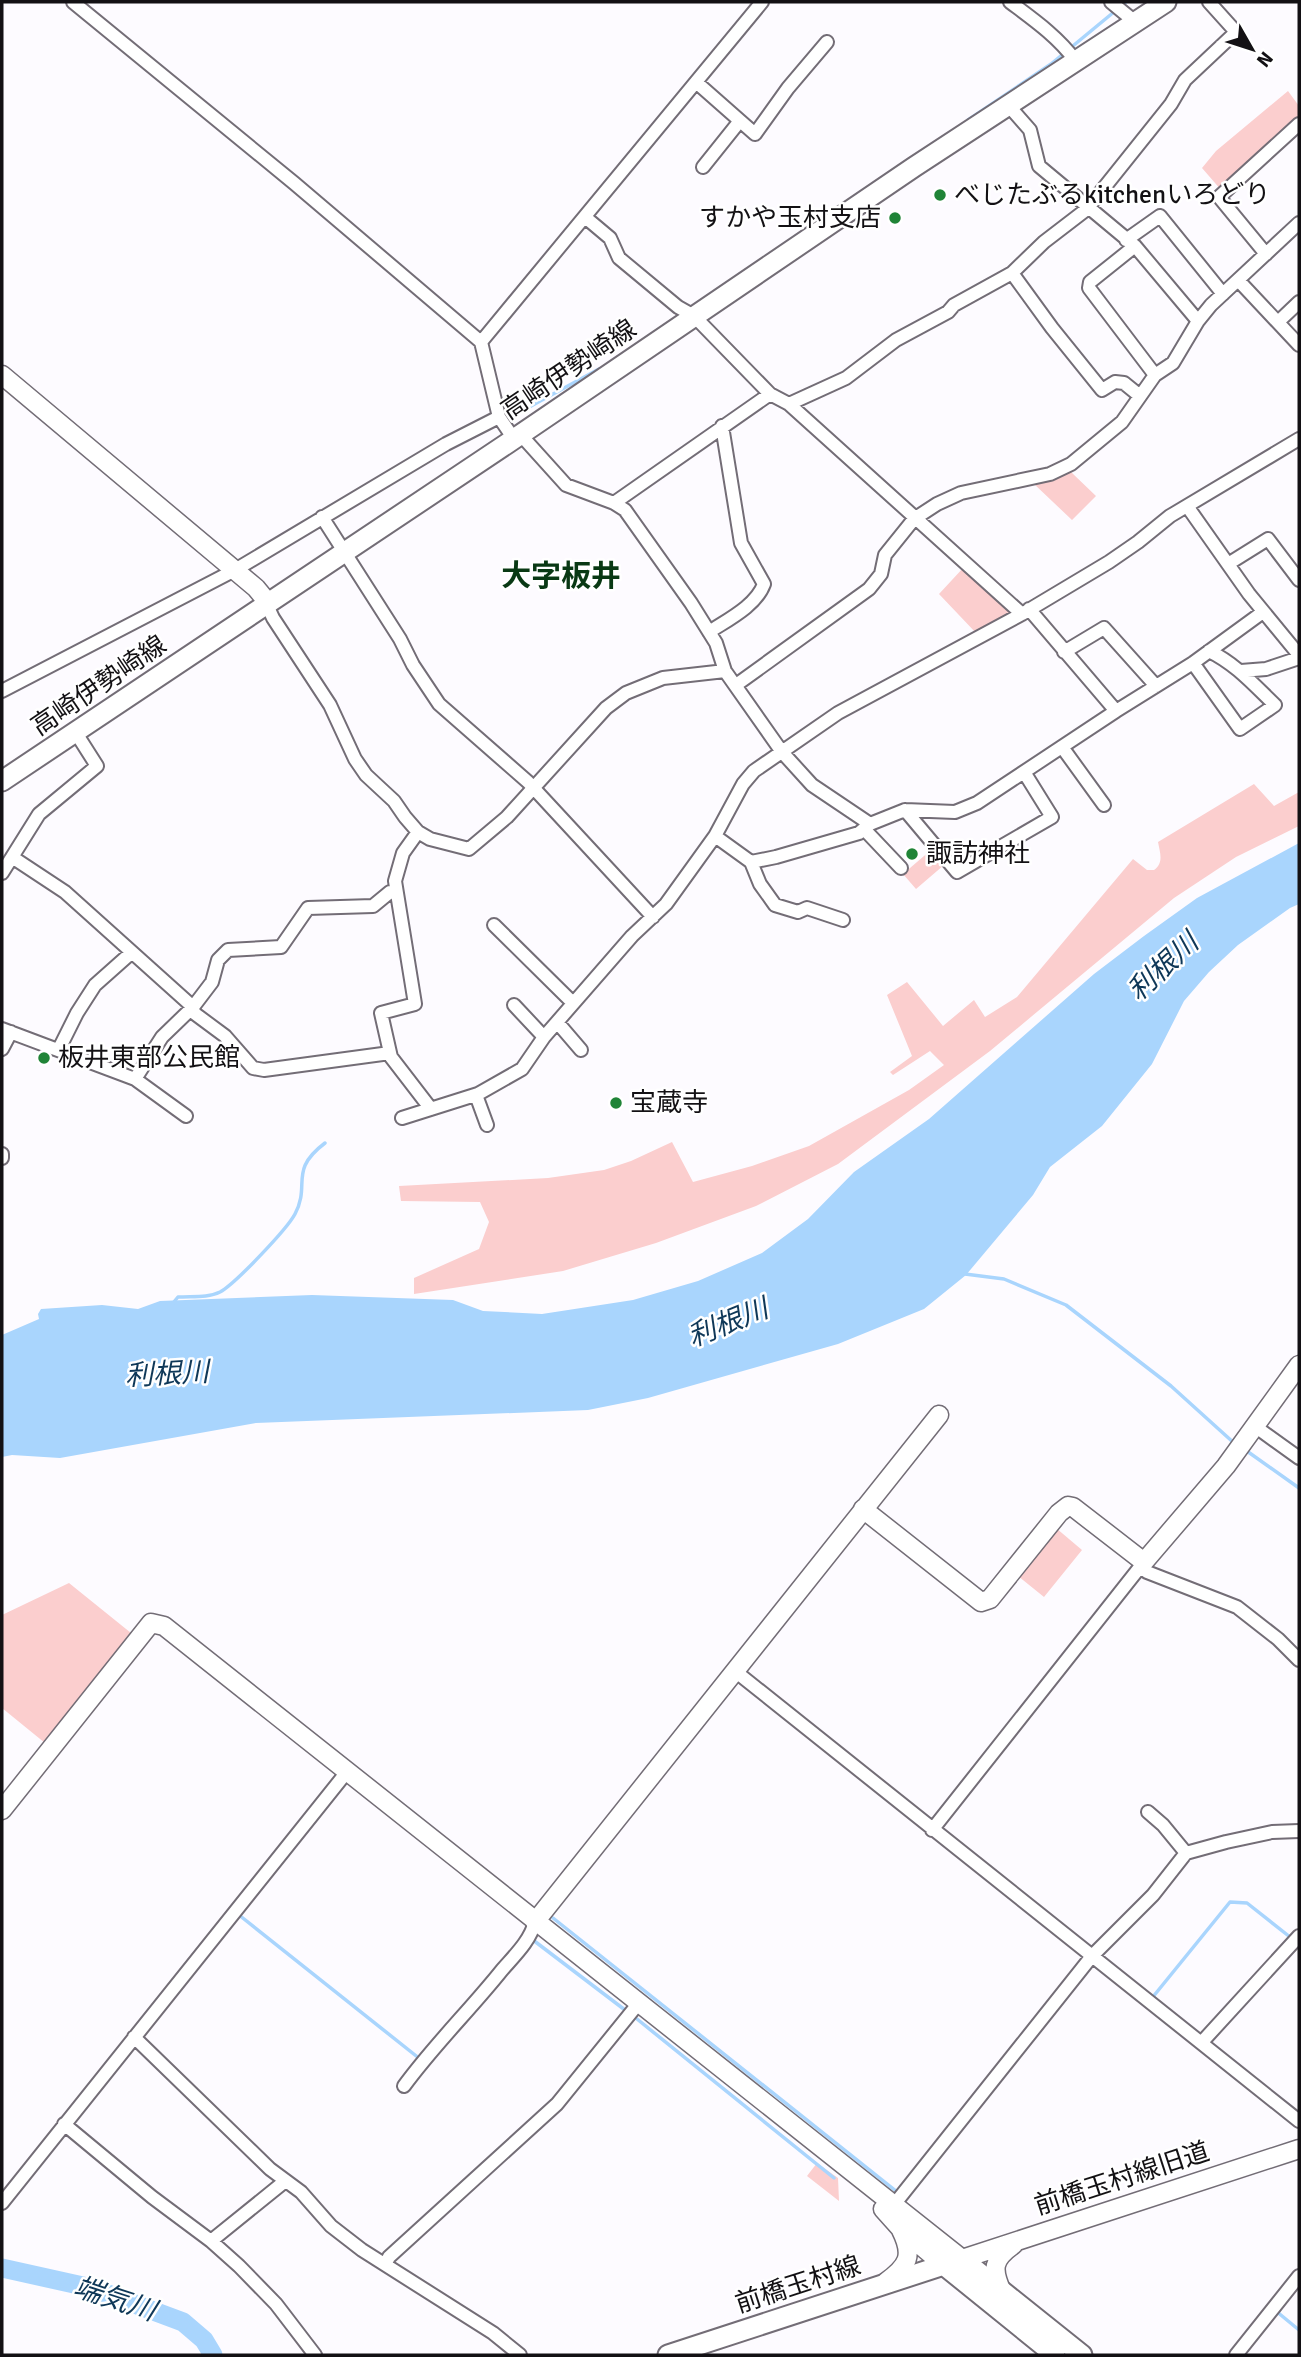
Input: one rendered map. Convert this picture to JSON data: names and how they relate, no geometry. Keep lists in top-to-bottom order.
{
  "streets": {
    "main road": ["高崎伊勢崎線", "前橋玉村線"],
    "street": ["前橋玉村線旧道"]
  },
  "crossings": [
    ["前橋玉村線旧道", "前橋玉村線"]
  ],
  "districts": ["大字板井"],
  "water": ["利根川", "端気川"],
  "places": [
    "べじたぶるkitchenいろどり",
    "すかや玉村支店",
    "諏訪神社",
    "板井東部公民館",
    "宝蔵寺"
  ],
  "north": "bottom right"
}
